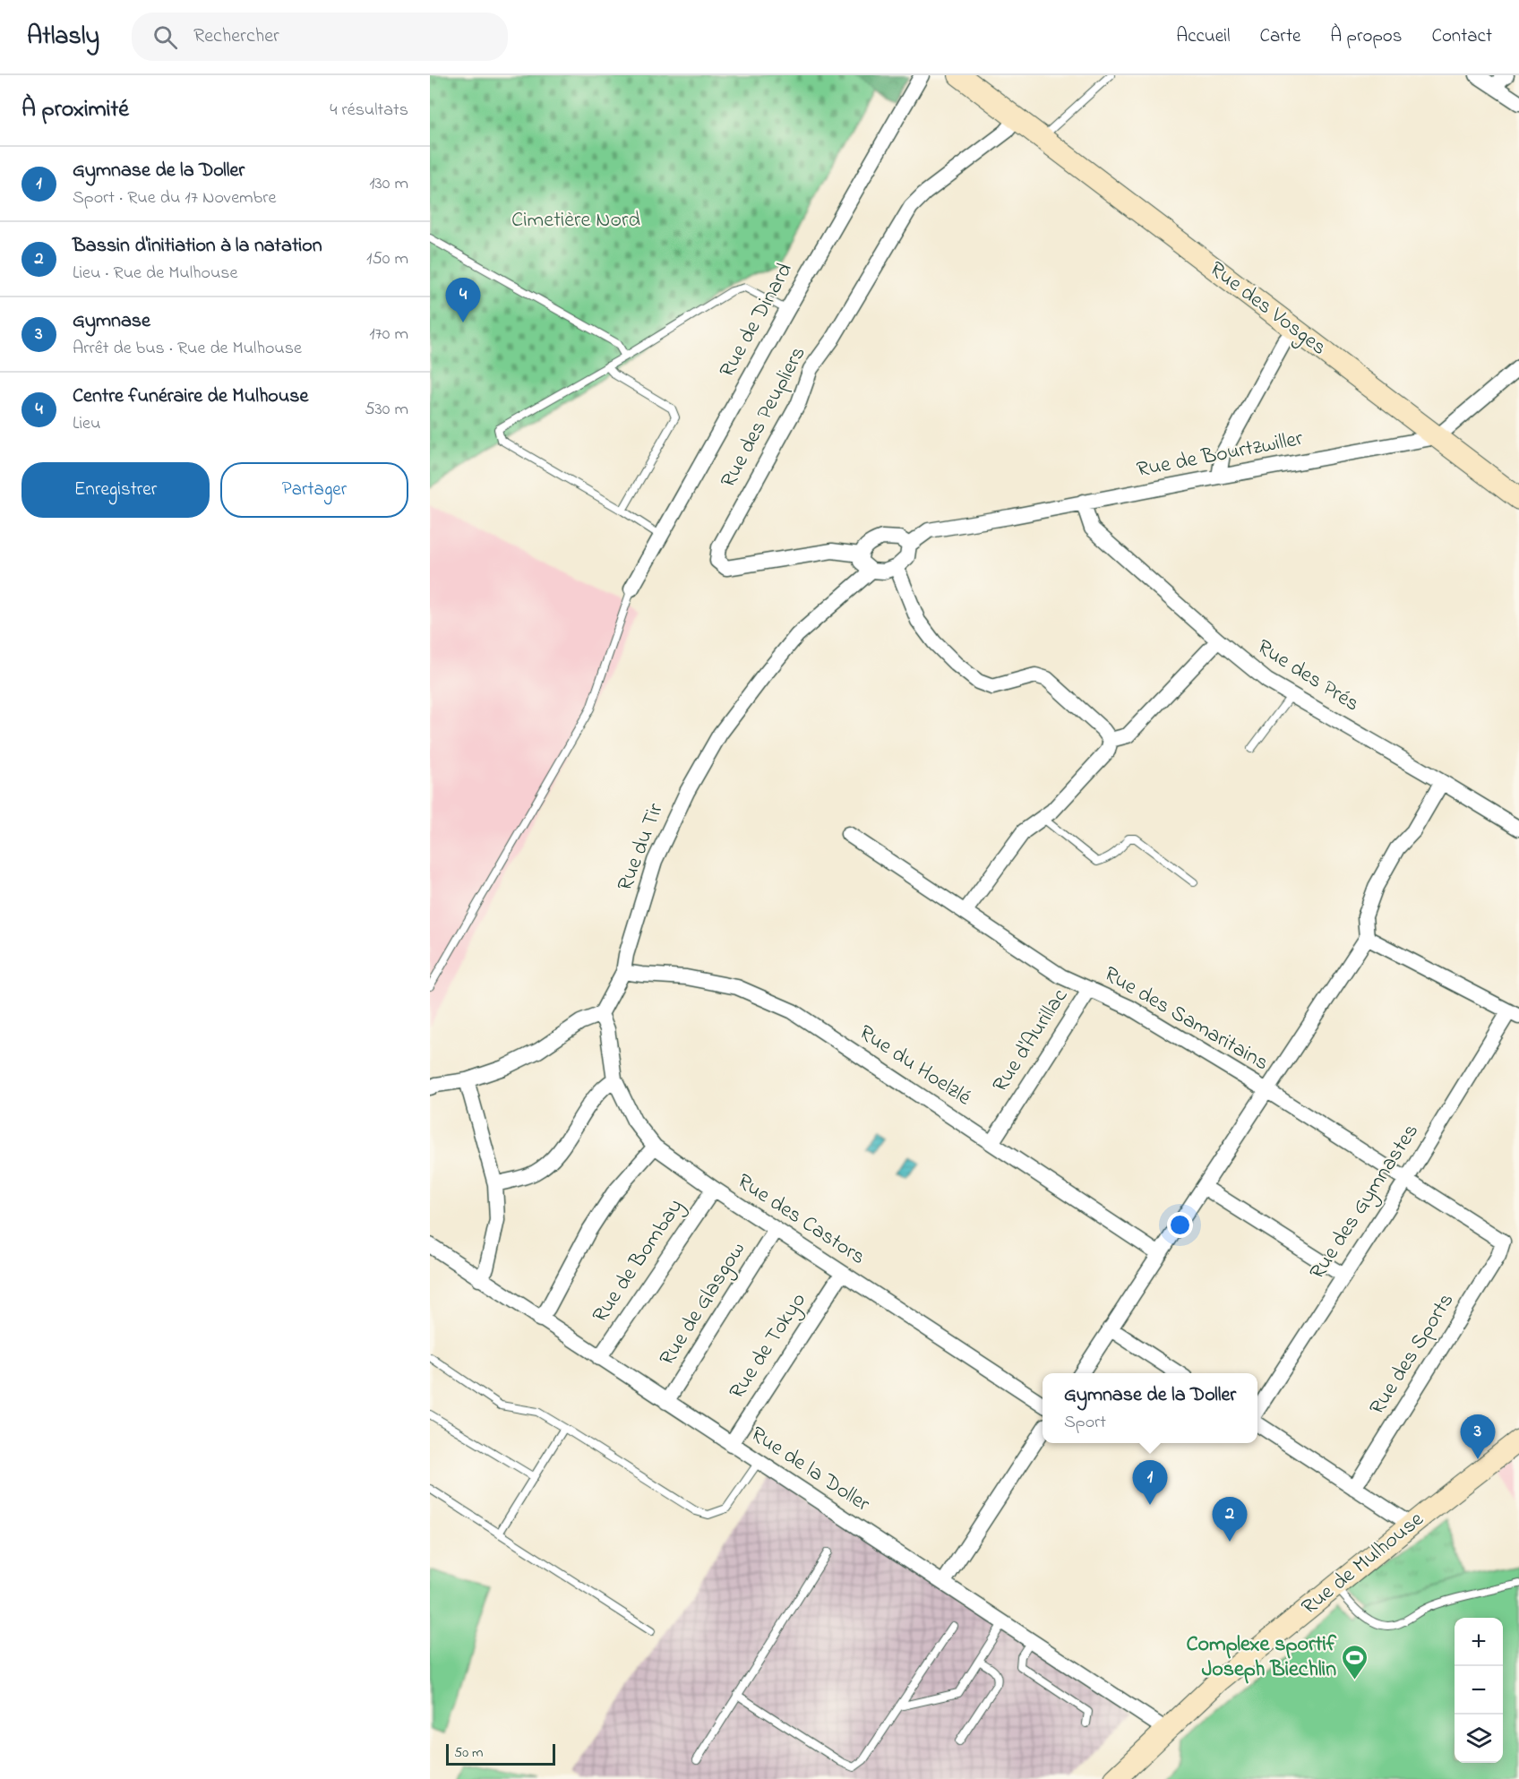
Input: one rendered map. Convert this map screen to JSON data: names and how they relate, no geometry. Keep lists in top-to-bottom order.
{
  "streets": {
    "main road": ["Rue des Vosges", "Rue de Mulhouse"],
    "street": [
      "Rue de Dinard",
      "Rue des Peupliers",
      "Rue de Bourtzwiller",
      "Rue des Prés",
      "Rue du Tir",
      "Rue des Samaritains",
      "Rue d'Aurillac",
      "Rue du Hoelzlé",
      "Rue des Gymnastes",
      "Rue des Castors",
      "Rue de Bombay",
      "Rue de Glasgow",
      "Rue de Tokyo",
      "Rue des Sports",
      "Rue de la Doller"
    ]
  },
  "crossings": [
    ["Rue des Vosges", "Rue des Peupliers"],
    ["Rue des Vosges", "Rue de Bourtzwiller"],
    ["Rue des Peupliers", "Rue de Bourtzwiller"],
    ["Rue des Peupliers", "Rue du Tir"],
    ["Rue de Bourtzwiller", "Rue des Prés"],
    ["Rue de Bourtzwiller", "Rue du Tir"],
    ["Rue du Tir", "Rue du Hoelzlé"],
    ["Rue du Tir", "Rue des Castors"],
    ["Rue des Samaritains", "Rue d'Aurillac"],
    ["Rue des Samaritains", "Rue des Gymnastes"],
    ["Rue des Samaritains", "Rue des Sports"],
    ["Rue d'Aurillac", "Rue du Hoelzlé"],
    ["Rue des Castors", "Rue de Bombay"],
    ["Rue des Castors", "Rue de Glasgow"],
    ["Rue des Castors", "Rue de Tokyo"],
    ["Rue de Bombay", "Rue de la Doller"],
    ["Rue de Glasgow", "Rue de la Doller"],
    ["Rue de Tokyo", "Rue de la Doller"],
    ["Rue de la Doller", "Rue de Mulhouse"]
  ],
  "parks": ["Cimetière Nord"],
  "places": {
    "sports": ["Complexe sportif Joseph Biechlin"]
  },
  "scale_bar": "50 m",
  "page": {
    "header": "Atlasly",
    "search": "Rechercher",
    "nav": [
      "Accueil",
      "Carte",
      "À propos",
      "Contact"
    ],
    "heading": ["À proximité", "4 résultats"],
    "list": [
      {
        "mark": "1",
        "name": "Gymnase de la Doller",
        "note": "Sport · Rue du 17 Novembre",
        "value": "130 m"
      },
      {
        "mark": "2",
        "name": "Bassin d'initiation à la natation",
        "note": "Lieu · Rue de Mulhouse",
        "value": "150 m"
      },
      {
        "mark": "3",
        "name": "Gymnase",
        "note": "Arrêt de bus · Rue de Mulhouse",
        "value": "170 m"
      },
      {
        "mark": "4",
        "name": "Centre funéraire de Mulhouse",
        "note": "Lieu",
        "value": "530 m"
      }
    ],
    "pins": [
      "4",
      "3",
      "1",
      "2"
    ],
    "buttons": ["Enregistrer", "Partager"],
    "popup": ["Gymnase de la Doller", "Sport"],
    "map_buttons": ["+", "−"],
    "scale": "50 m"
  }
}
